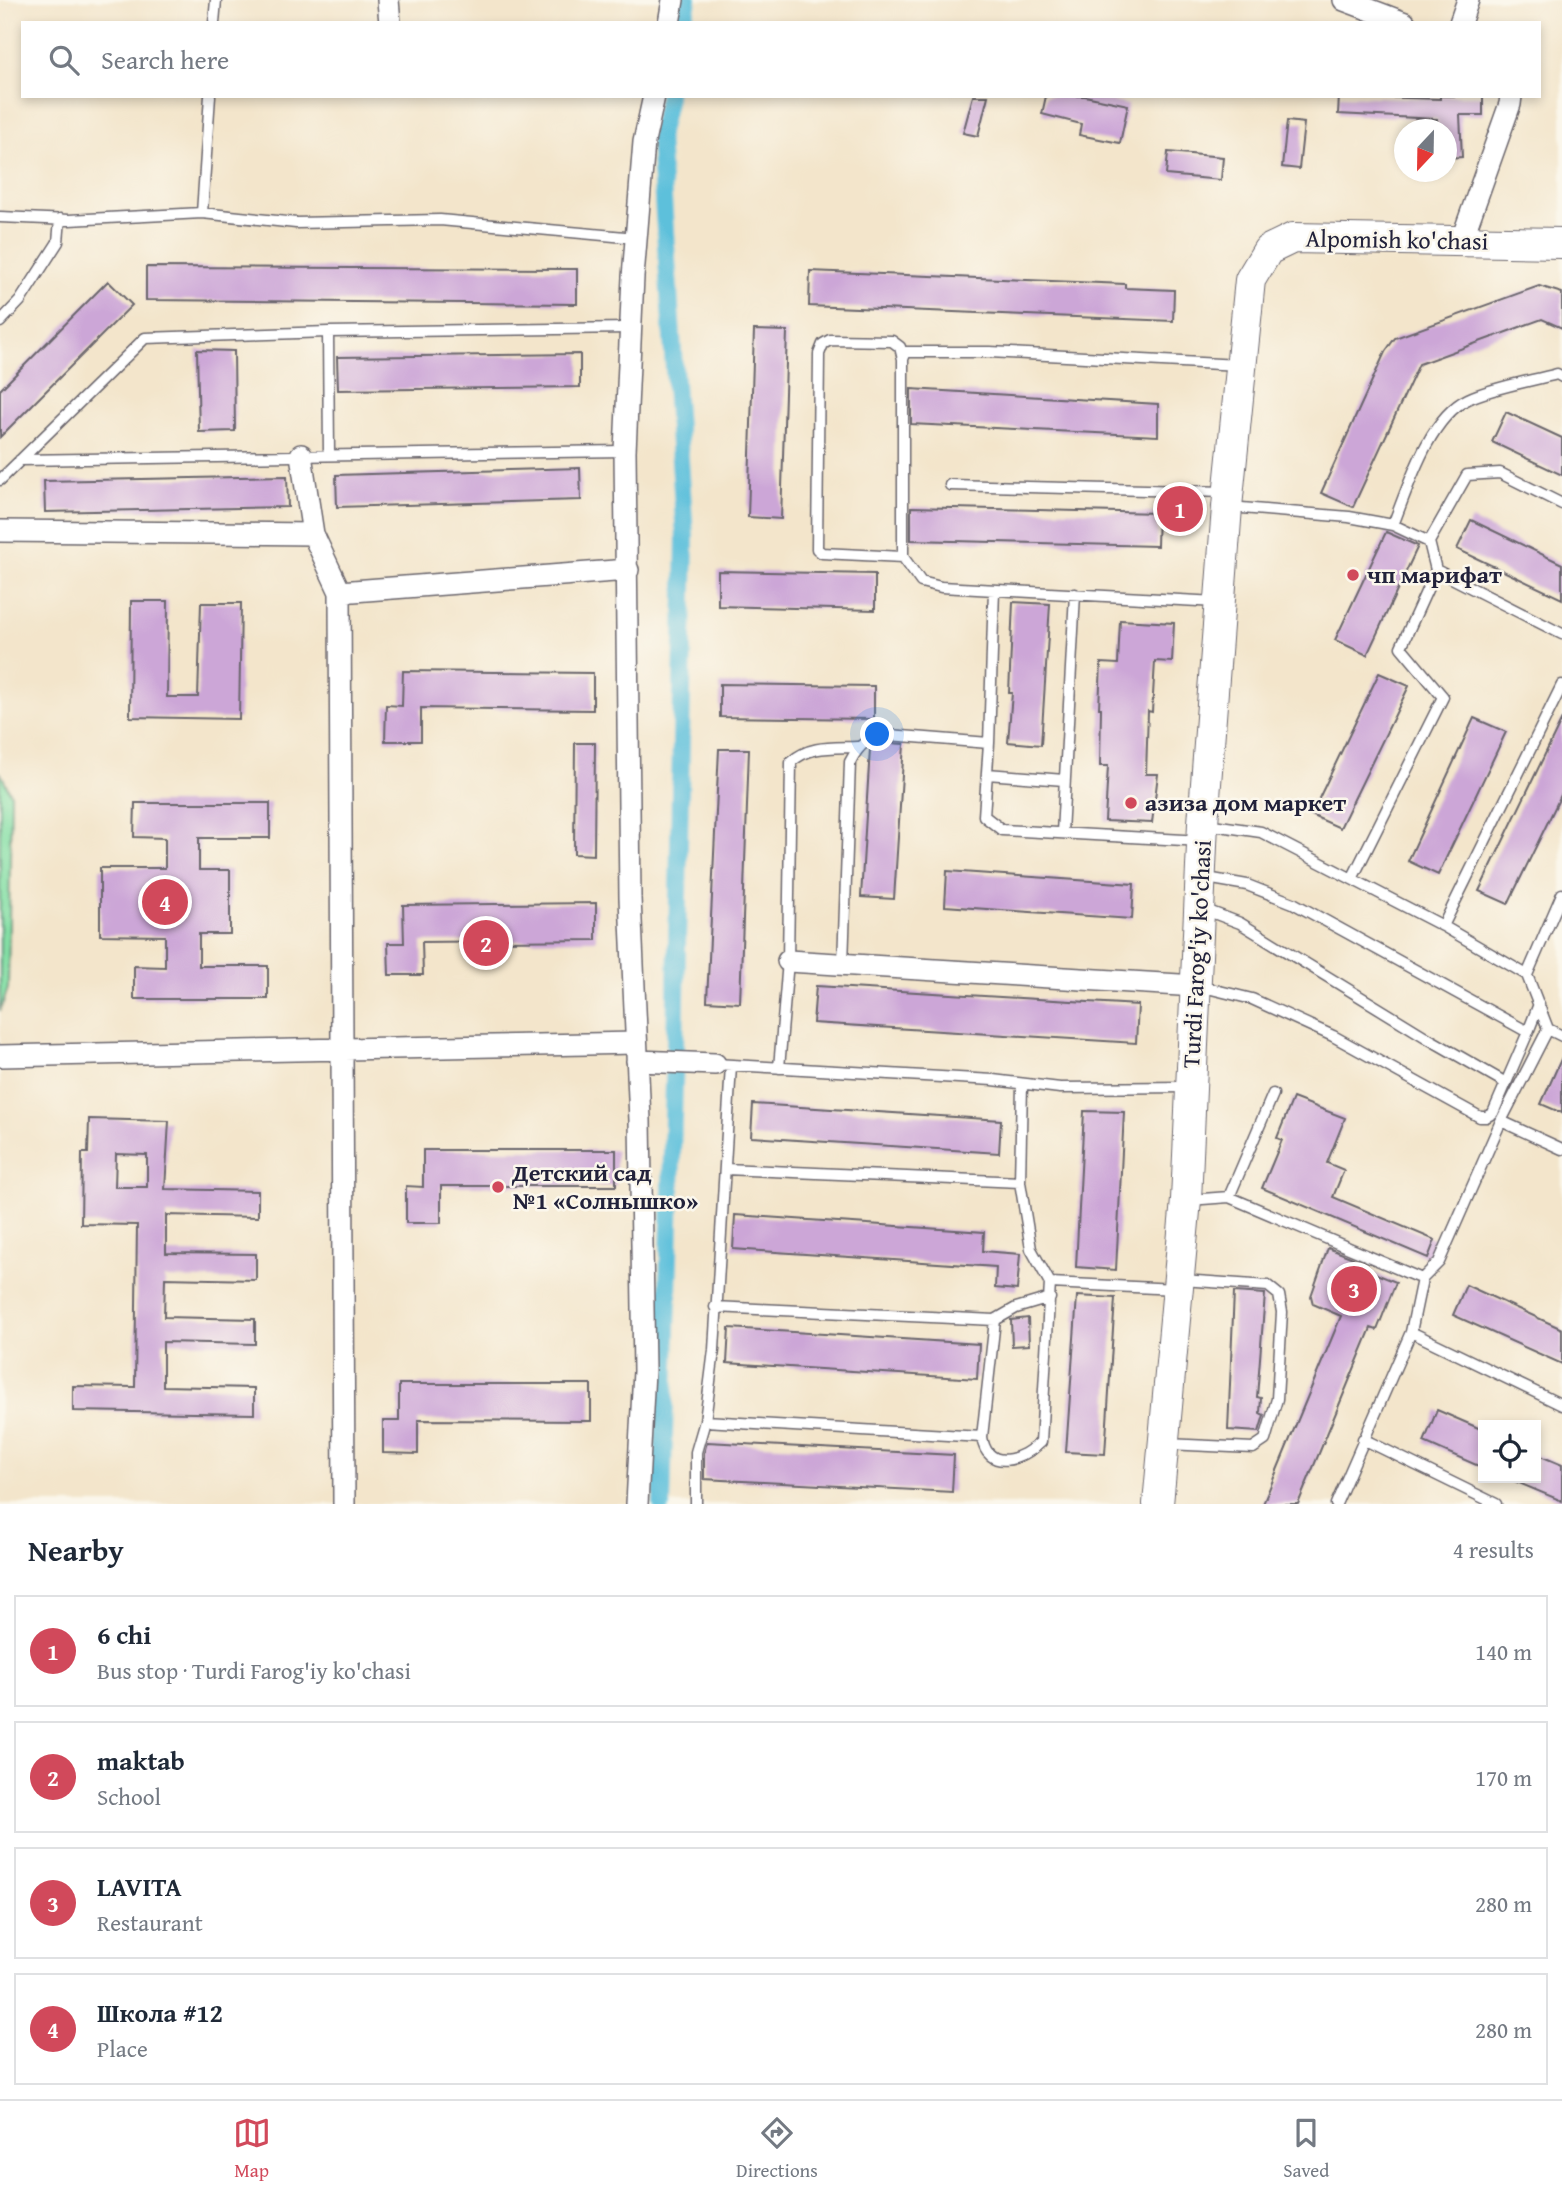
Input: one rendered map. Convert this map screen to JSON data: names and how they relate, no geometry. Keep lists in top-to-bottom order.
{
  "streets": {
    "street": ["Alpomish ko'chasi", "Turdi Farog'iy ko'chasi"]
  },
  "crossings": [
    ["Alpomish ko'chasi", "Turdi Farog'iy ko'chasi"]
  ],
  "places": ["чп марифат", "азиза дом маркет", "Детский сад №1 «Солнышко»"],
  "north": "bottom",
  "page": {
    "search": "Search here",
    "pins": [
      "1",
      "4",
      "2",
      "3"
    ],
    "heading": ["Nearby", "4 results"],
    "list": [
      {
        "mark": "1",
        "name": "6 chi",
        "note": "Bus stop · Turdi Farog'iy ko'chasi",
        "value": "140 m"
      },
      {
        "mark": "2",
        "name": "maktab",
        "note": "School",
        "value": "170 m"
      },
      {
        "mark": "3",
        "name": "LAVITA",
        "note": "Restaurant",
        "value": "280 m"
      },
      {
        "mark": "4",
        "name": "Школа #12",
        "note": "Place",
        "value": "280 m"
      }
    ],
    "nav": ["Map", "Directions", "Saved"]
  }
}
